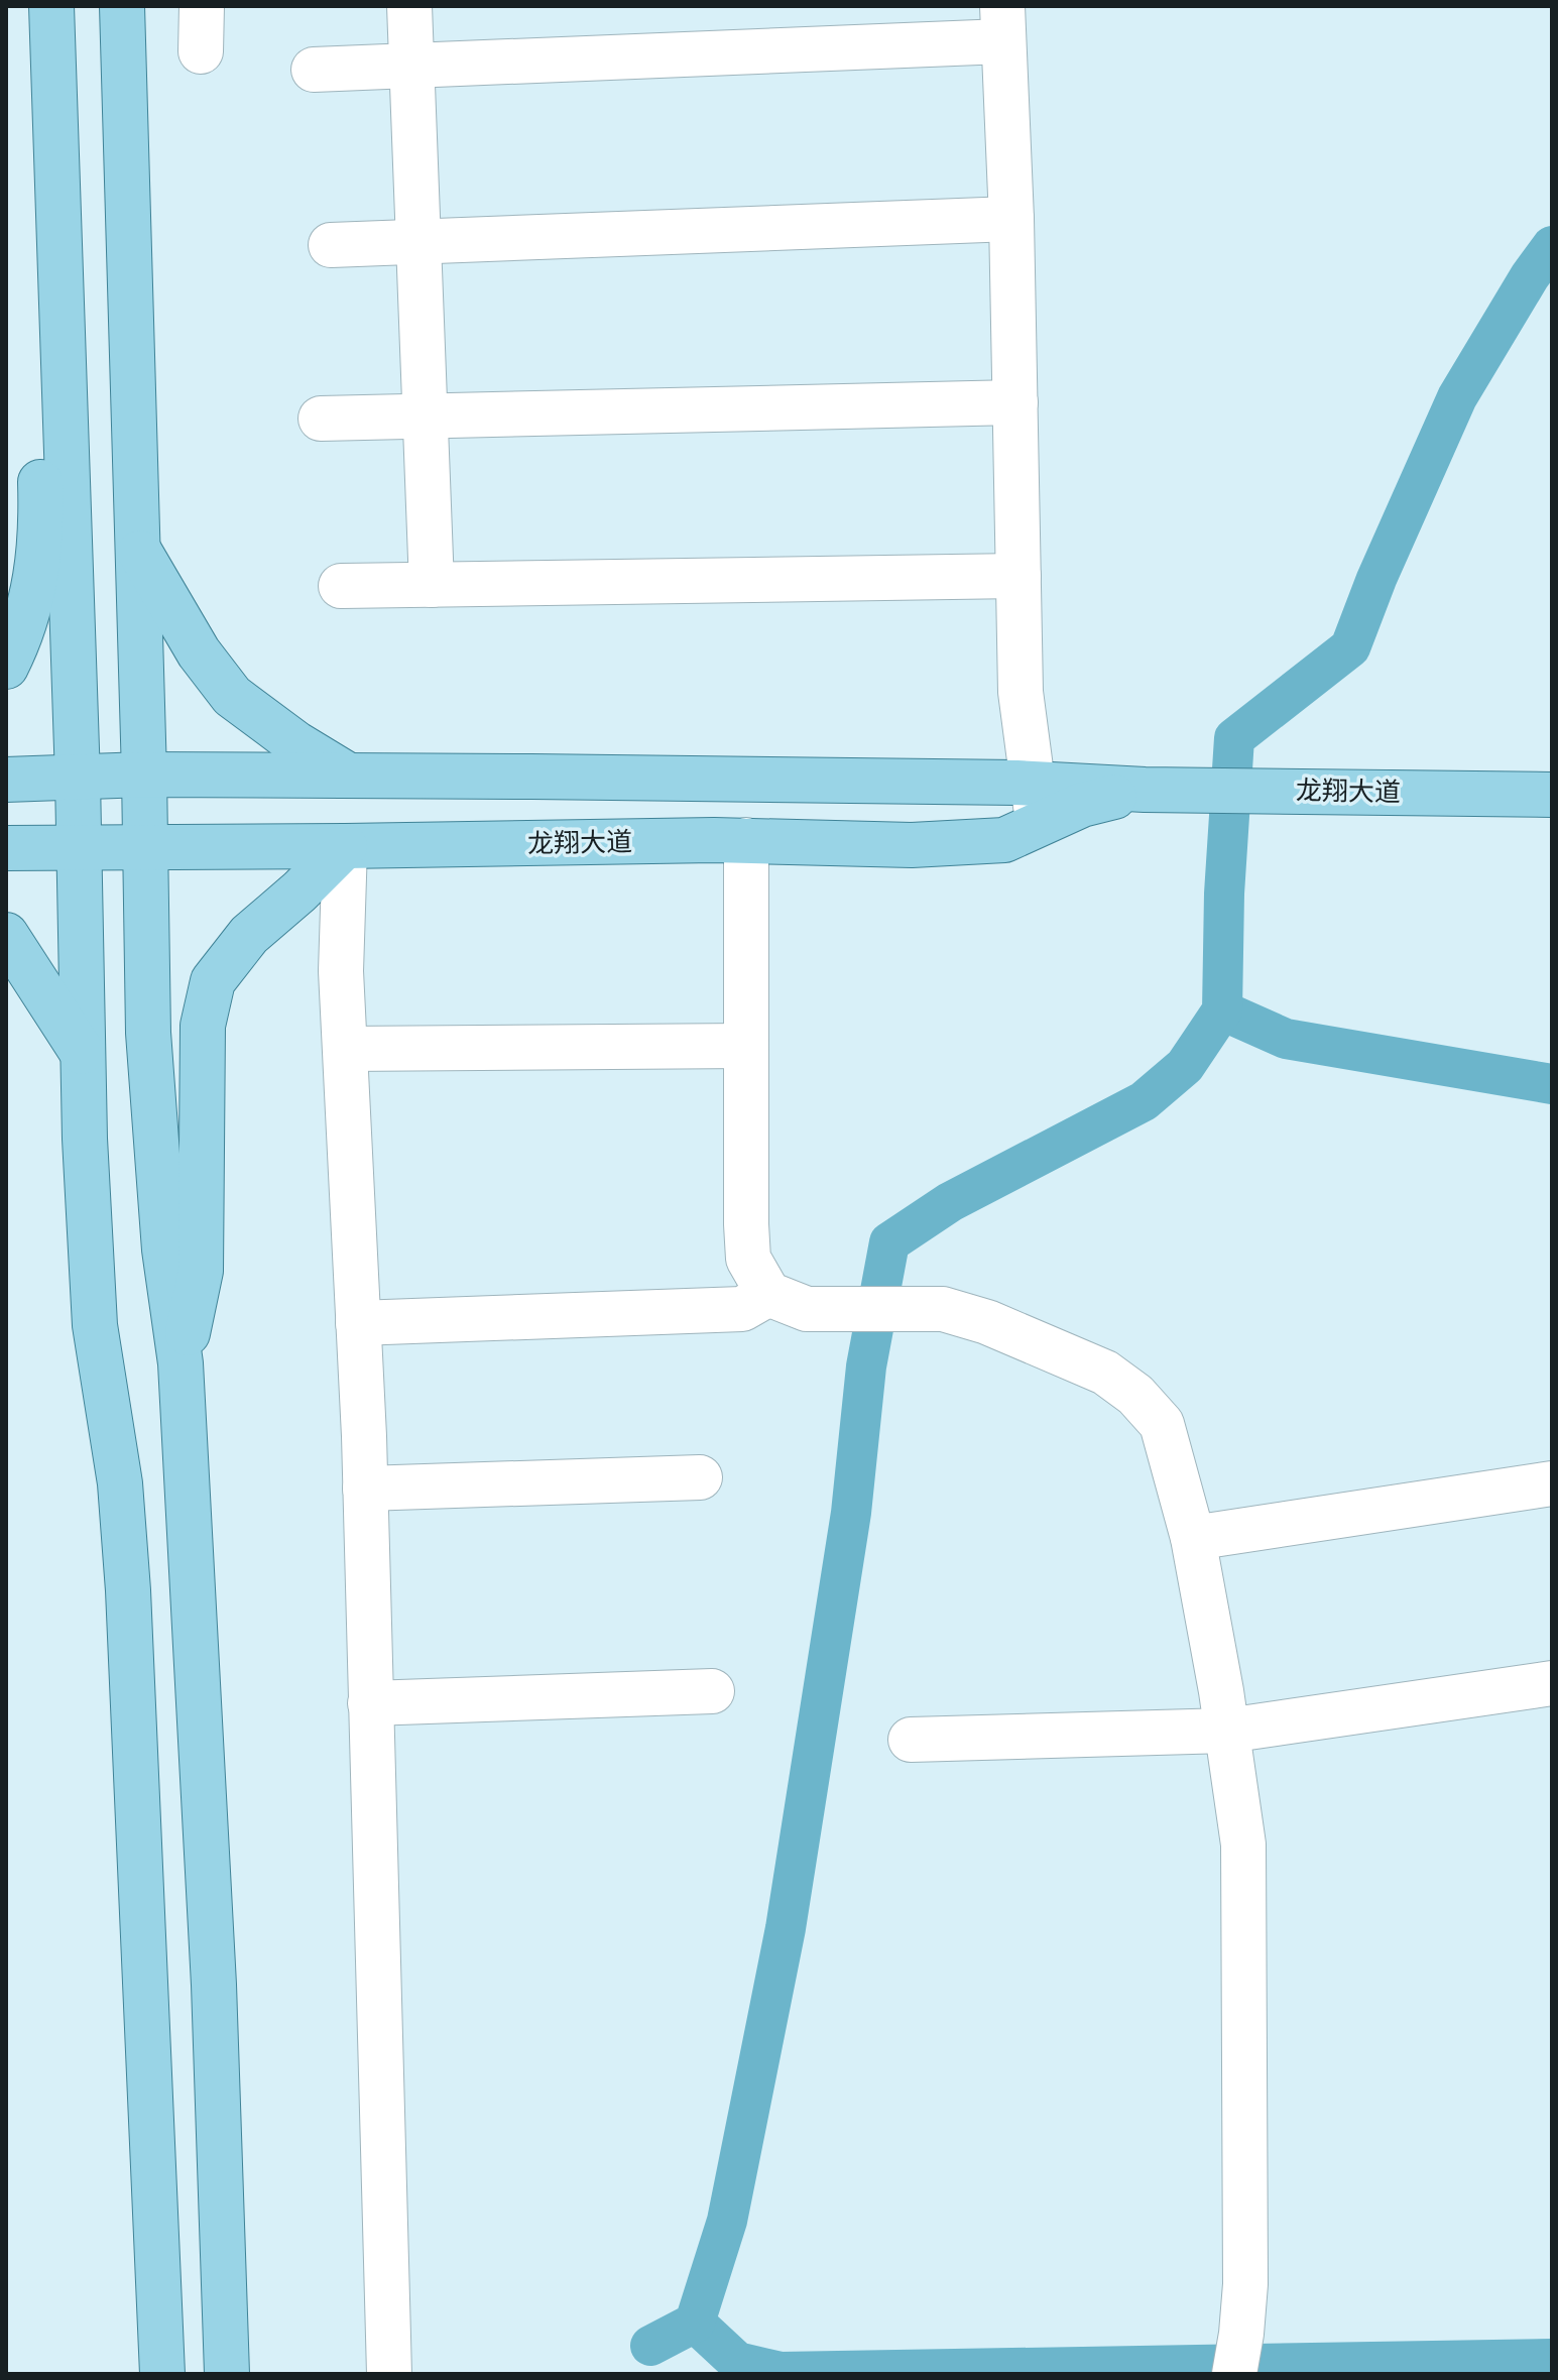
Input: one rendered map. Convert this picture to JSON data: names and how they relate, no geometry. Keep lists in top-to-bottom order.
{
  "streets": {
    "main road": ["龙翔大道"]
  }
}
